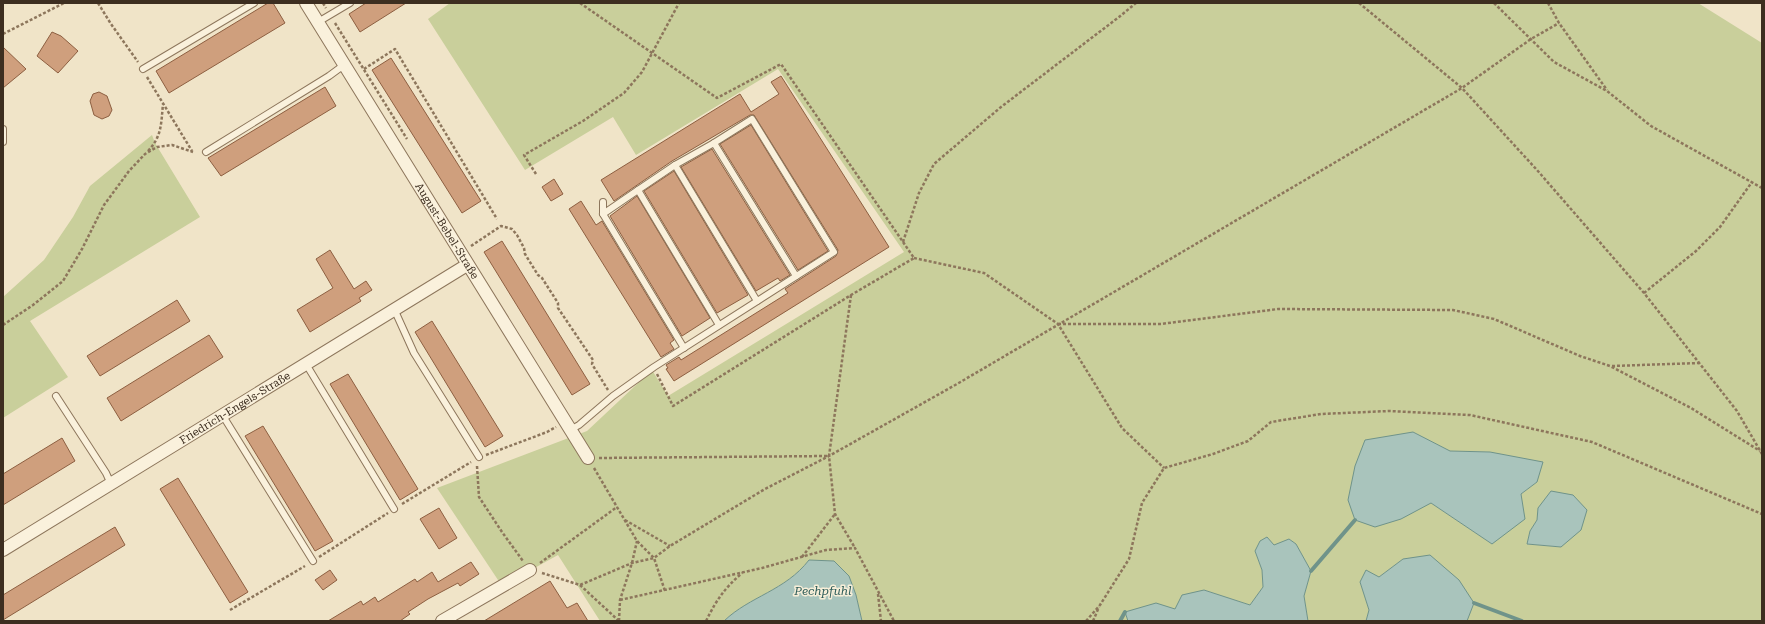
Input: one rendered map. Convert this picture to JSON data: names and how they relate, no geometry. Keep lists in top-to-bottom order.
{
  "streets": {
    "street": ["August-Bebel-Straße", "Friedrich-Engels-Straße"]
  },
  "crossings": [
    ["August-Bebel-Straße", "Friedrich-Engels-Straße"]
  ],
  "water": ["Pechpfuhl"]
}
